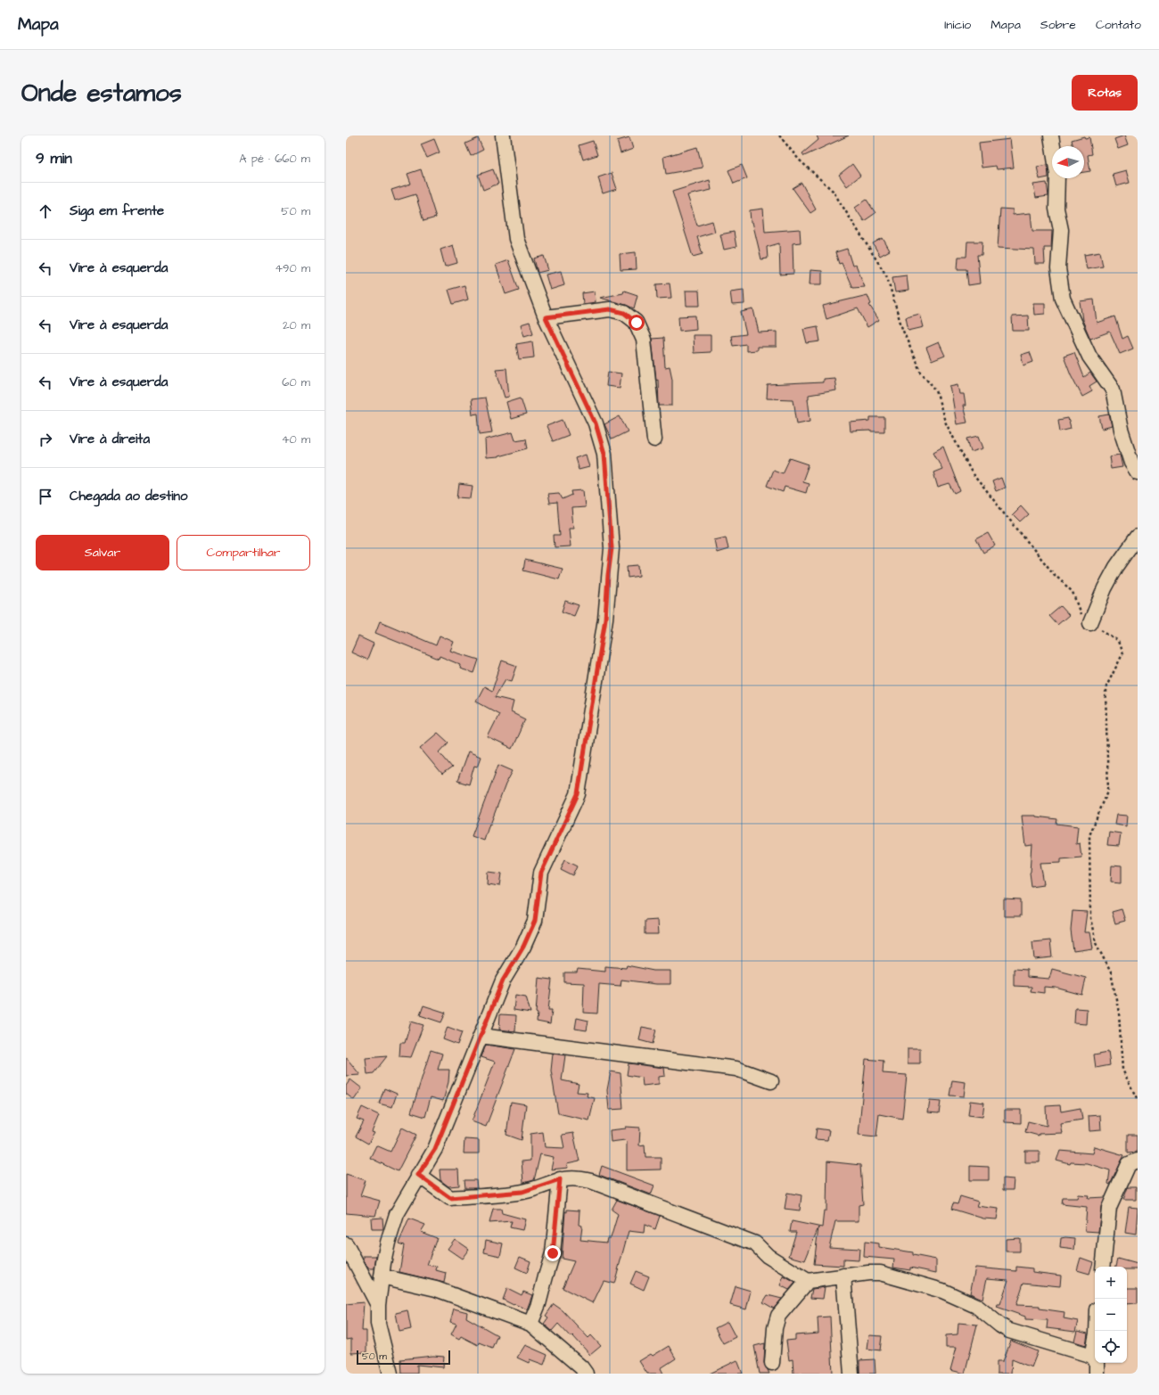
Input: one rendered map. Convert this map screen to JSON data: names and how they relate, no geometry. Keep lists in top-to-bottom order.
{
  "scale_bar": "50 m",
  "north": "left",
  "page": {
    "header": "Mapa",
    "nav": [
      "Início",
      "Mapa",
      "Sobre",
      "Contato"
    ],
    "buttons": [
      "Rotas",
      ["Salvar", "Compartilhar"]
    ],
    "title": "Onde estamos",
    "heading": ["9 min", "A pé · 660 m"],
    "list": [
      ["Siga em frente", "50 m"],
      ["Vire à esquerda", "490 m"],
      ["Vire à esquerda", "20 m"],
      ["Vire à esquerda", "60 m"],
      ["Vire à direita", "40 m"],
      "Chegada ao destino"
    ],
    "map_buttons": ["+", "−"],
    "scale": "50 m"
  }
}
